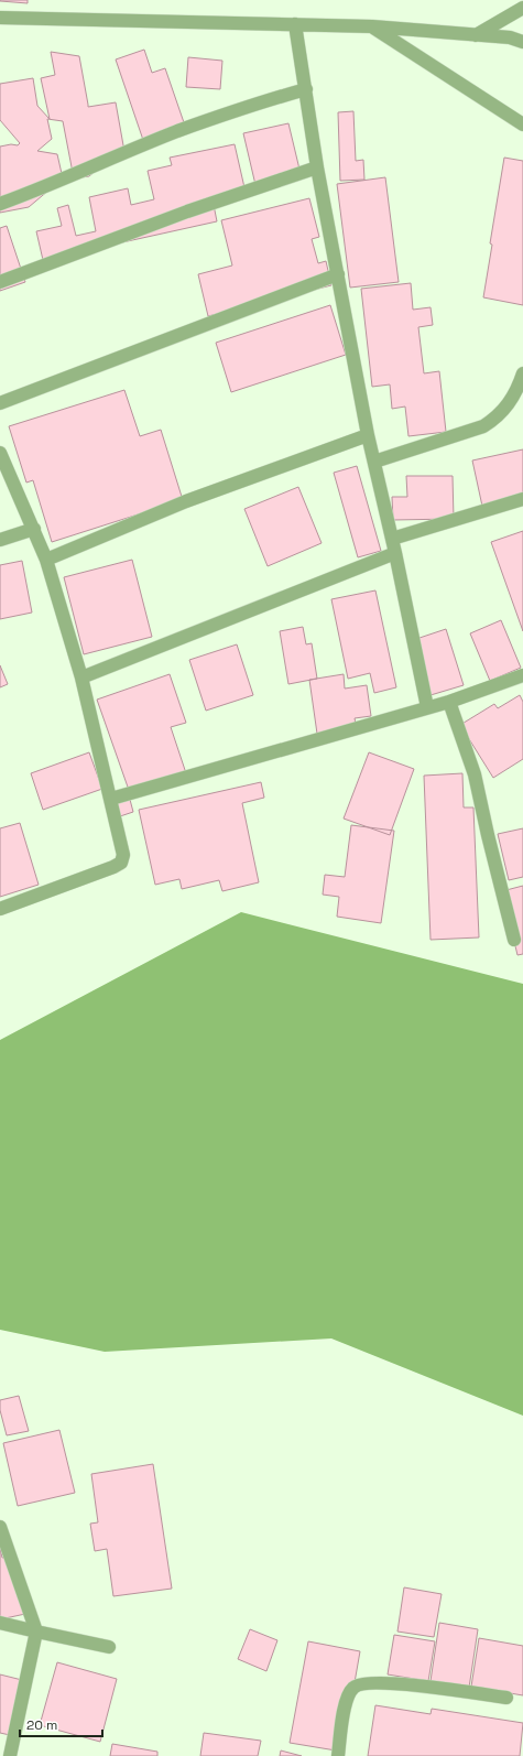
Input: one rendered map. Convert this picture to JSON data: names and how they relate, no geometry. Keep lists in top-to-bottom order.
{
  "scale_bar": "20 m"
}
